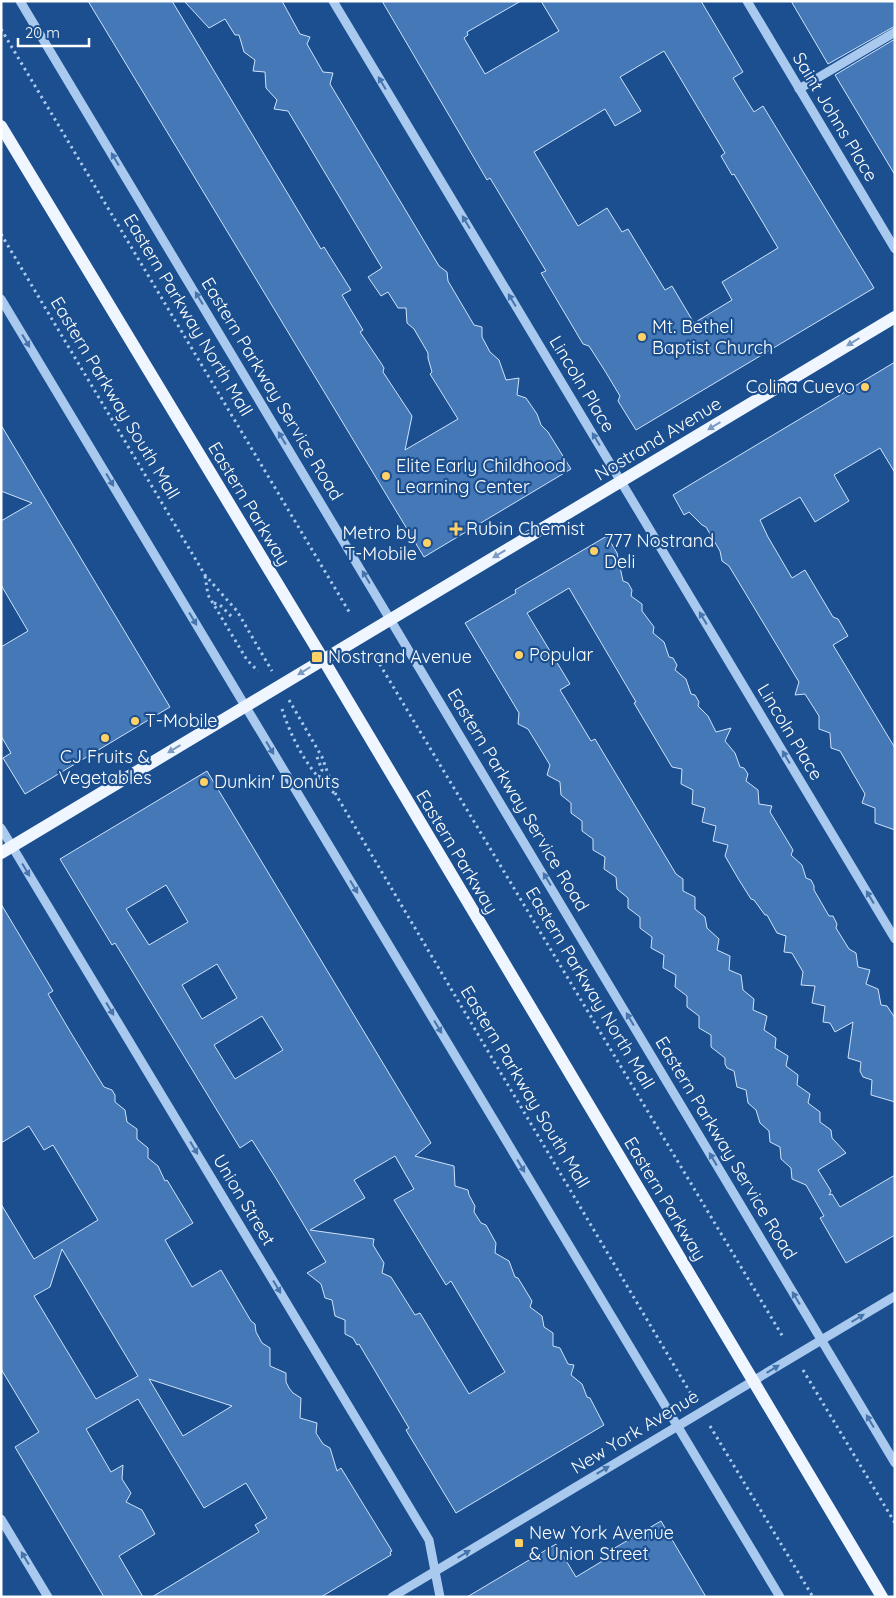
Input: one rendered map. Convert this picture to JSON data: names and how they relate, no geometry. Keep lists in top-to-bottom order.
{
  "streets": {
    "main road": ["Nostrand Avenue", "Eastern Parkway"],
    "street": [
      "Saint Johns Place",
      "Lincoln Place",
      "Eastern Parkway Service Road",
      "Union Street",
      "New York Avenue"
    ],
    "path": ["Eastern Parkway North Mall", "Eastern Parkway South Mall"]
  },
  "crossings": [
    ["Lincoln Place", "Nostrand Avenue"],
    ["Eastern Parkway Service Road", "Nostrand Avenue"],
    ["Eastern Parkway Service Road", "New York Avenue"],
    ["Nostrand Avenue", "Eastern Parkway"],
    ["Nostrand Avenue", "Union Street"],
    ["Eastern Parkway", "New York Avenue"],
    ["Union Street", "New York Avenue"]
  ],
  "one_way": [
    "Lincoln Place",
    "Eastern Parkway Service Road",
    "Nostrand Avenue",
    "Union Street",
    "New York Avenue"
  ],
  "places": {
    "other": [
      "Mt. Bethel Baptist Church",
      "Colina Cuevo",
      "Elite Early Childhood Learning Center",
      "Metro by T-Mobile",
      "777 Nostrand Deli",
      "Popular",
      "T-Mobile",
      "CJ Fruits & Vegetables",
      "Dunkin' Donuts"
    ],
    "health": ["Rubin Chemist"],
    "transit": ["Nostrand Avenue", "New York Avenue & Union Street"]
  },
  "scale_bar": "20 m"
}
